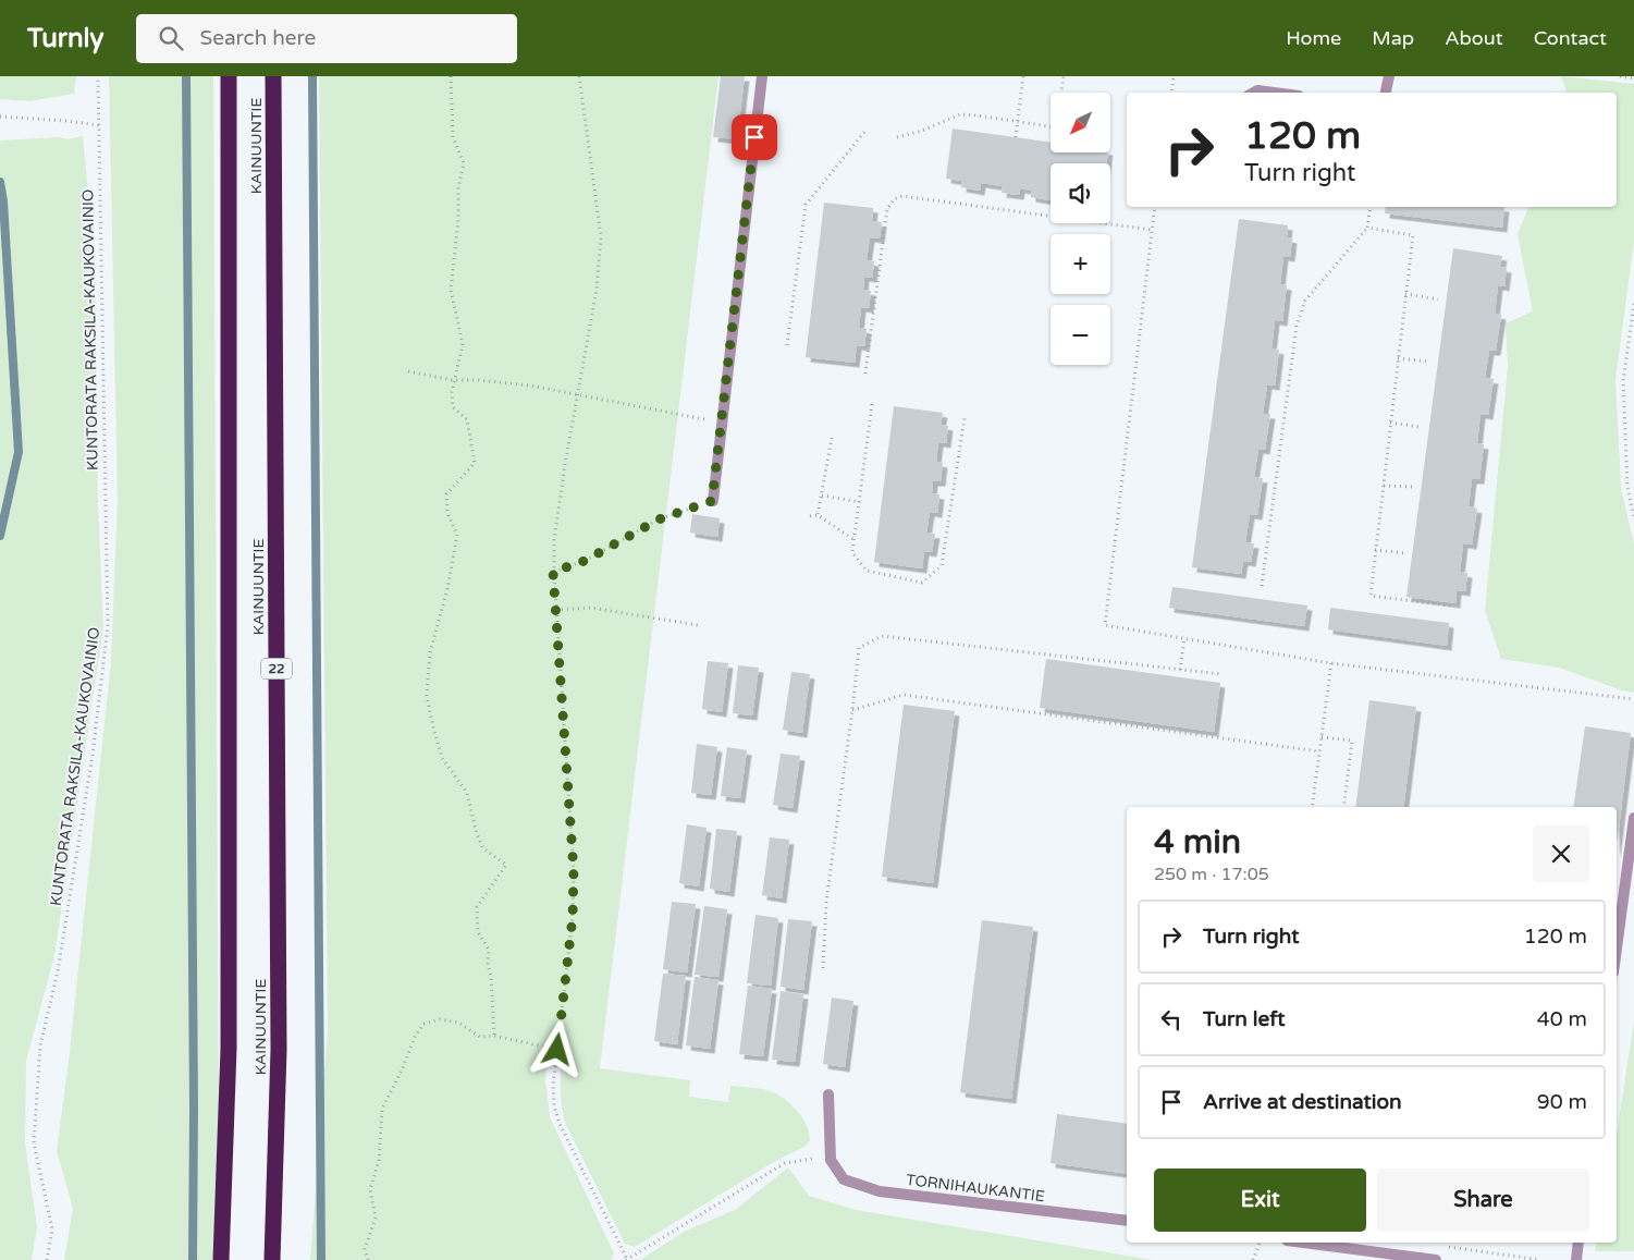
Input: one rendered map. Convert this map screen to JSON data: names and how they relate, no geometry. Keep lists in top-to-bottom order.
{
  "streets": {
    "highway": ["KAINUUNTIE", "22"],
    "street": ["TORNIHAUKANTIE"],
    "path": ["KUNTORATA RAKSILA-KAUKOVAINIO"]
  },
  "north": "bottom left",
  "page": {
    "header": "Turnly",
    "search": "Search here",
    "nav": [
      "Home",
      "Map",
      "About",
      "Contact"
    ],
    "map_buttons": ["+", "−"],
    "turn": ["120 m", "Turn right"],
    "heading": ["4 min", "250 m · 17:05"],
    "list": [
      {
        "name": "Turn right",
        "value": "120 m"
      },
      {
        "name": "Turn left",
        "value": "40 m"
      },
      {
        "name": "Arrive at destination",
        "value": "90 m"
      }
    ],
    "buttons": ["Exit", "Share"]
  }
}
